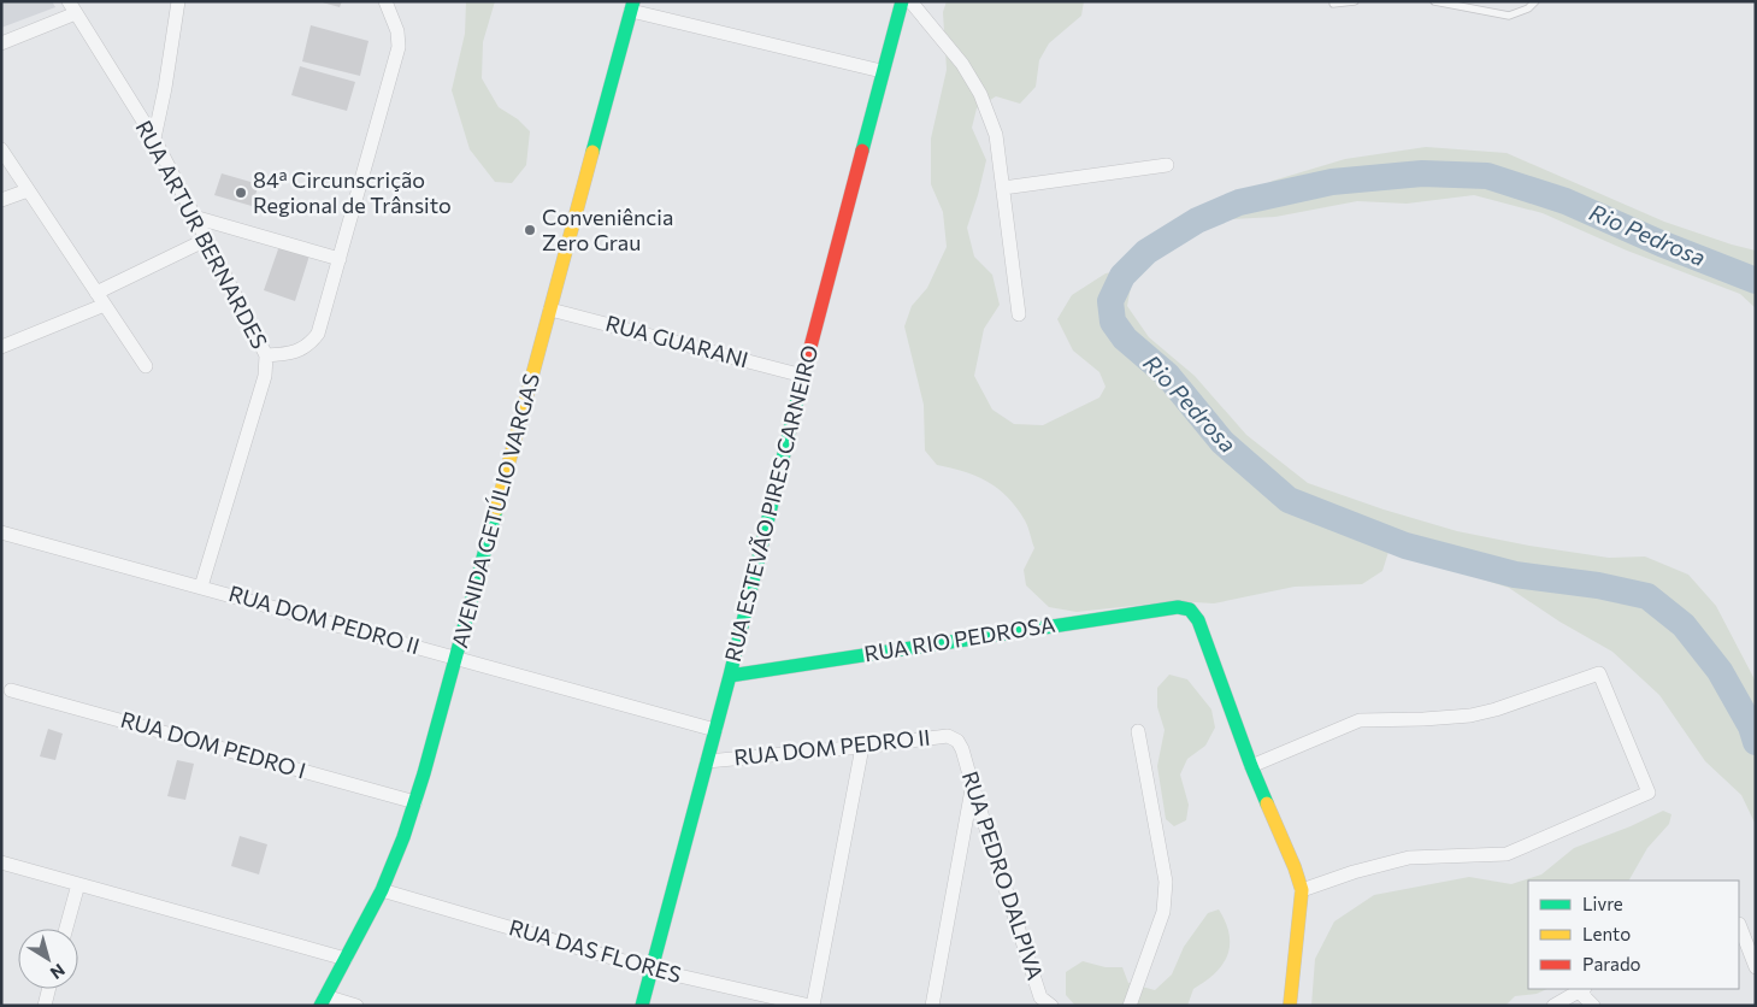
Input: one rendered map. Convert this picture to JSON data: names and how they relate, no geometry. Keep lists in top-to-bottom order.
{
  "streets": {
    "street": [
      "RUA ARTUR BERNARDES",
      "RUA GUARANI",
      "RUA ESTEVÃO PIRES CARNEIRO",
      "AVENIDA GETÚLIO VARGAS",
      "RUA DOM PEDRO II",
      "RUA RIO PEDROSA",
      "RUA DOM PEDRO I",
      "RUA PEDRO DALPIVA",
      "RUA DAS FLORES"
    ]
  },
  "crossings": [
    ["RUA ARTUR BERNARDES", "RUA DOM PEDRO II"],
    ["RUA GUARANI", "RUA ESTEVÃO PIRES CARNEIRO"],
    ["RUA GUARANI", "AVENIDA GETÚLIO VARGAS"],
    ["RUA ESTEVÃO PIRES CARNEIRO", "RUA DOM PEDRO II"],
    ["RUA ESTEVÃO PIRES CARNEIRO", "RUA RIO PEDROSA"],
    ["RUA ESTEVÃO PIRES CARNEIRO", "RUA DAS FLORES"],
    ["AVENIDA GETÚLIO VARGAS", "RUA DOM PEDRO II"],
    ["AVENIDA GETÚLIO VARGAS", "RUA DOM PEDRO I"],
    ["AVENIDA GETÚLIO VARGAS", "RUA DAS FLORES"],
    ["RUA DOM PEDRO II", "RUA PEDRO DALPIVA"]
  ],
  "water": ["Rio Pedrosa"],
  "places": ["84ª Circunscrição Regional de Trânsito", "Conveniência Zero Grau"],
  "legend": ["Livre", "Lento", "Parado"],
  "north": "bottom right"
}
